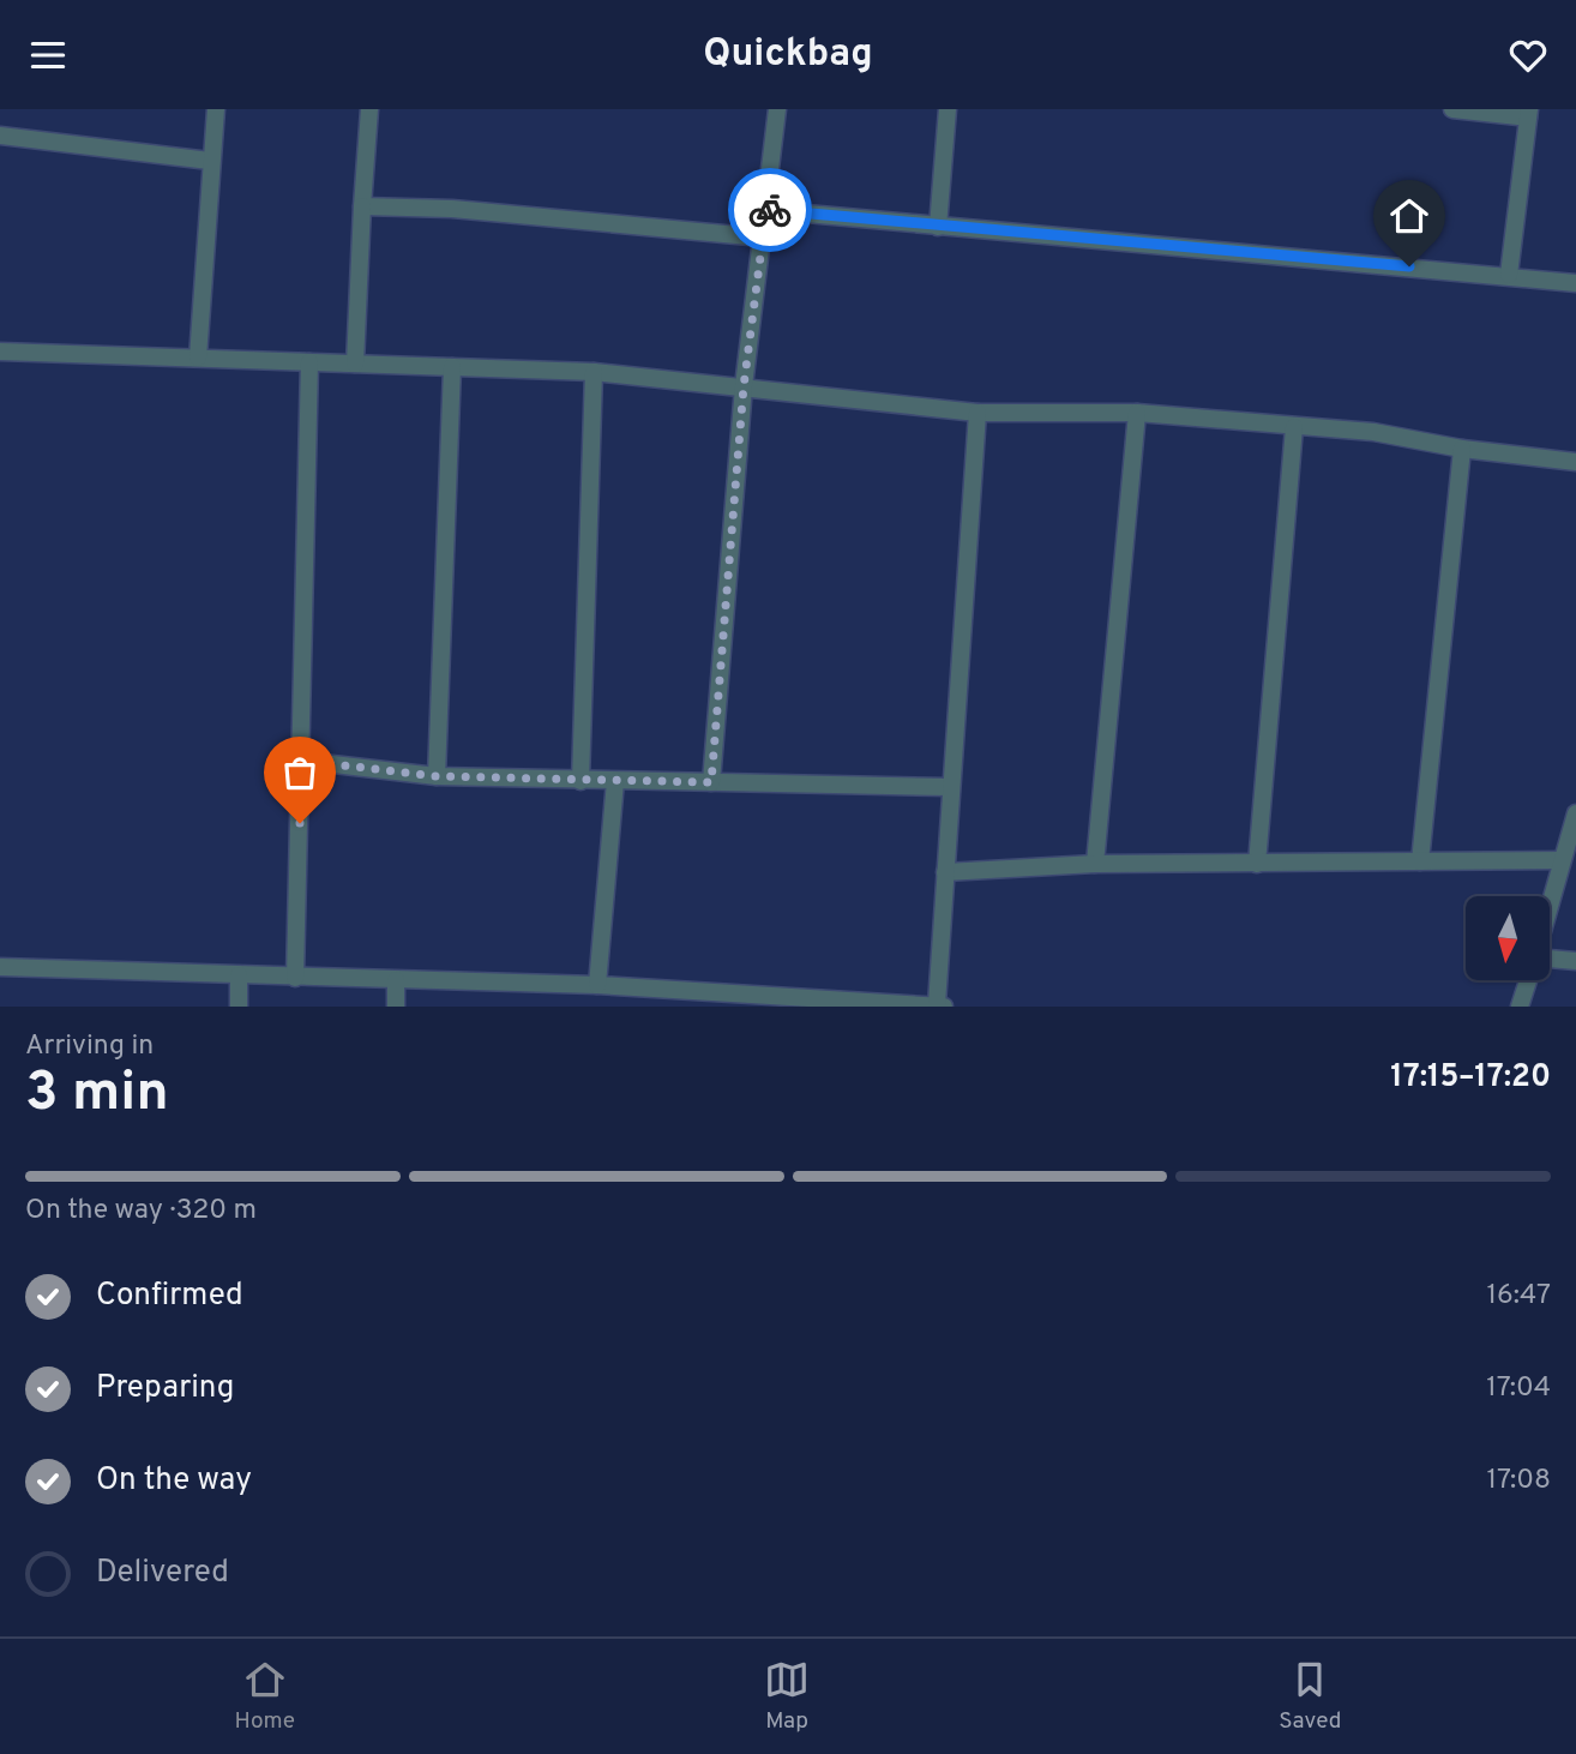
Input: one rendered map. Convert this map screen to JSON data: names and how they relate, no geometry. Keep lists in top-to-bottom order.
{
  "north": "bottom",
  "page": {
    "header": "Quickbag",
    "heading": ["3 min", "Arriving in", "17:15–17:20"],
    "bar": "On the way · 320 m",
    "list": [
      ["Confirmed", "16:47"],
      ["Preparing", "17:04"],
      ["On the way", "17:08"],
      "Delivered"
    ],
    "tabs": ["Home", "Map", "Saved"]
  }
}
